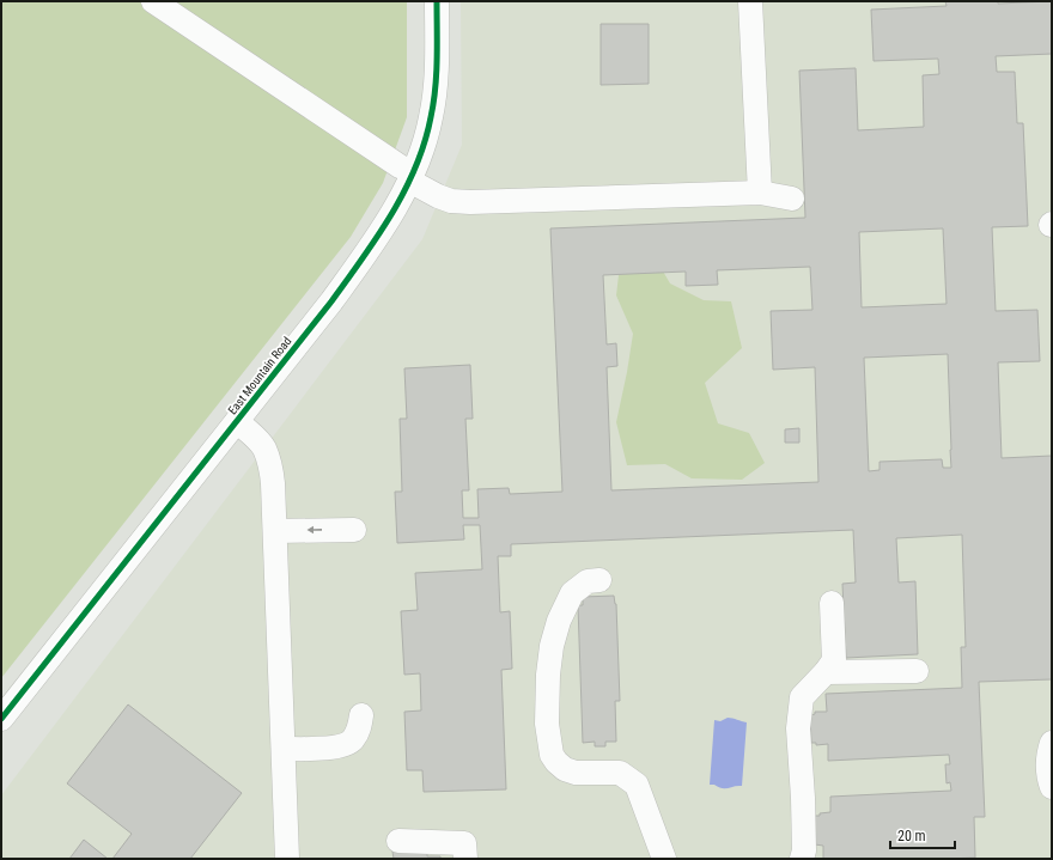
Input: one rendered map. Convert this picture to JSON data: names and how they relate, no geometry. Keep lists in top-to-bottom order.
{
  "streets": {
    "street": ["East Mountain Road"]
  },
  "scale_bar": "20 m"
}
